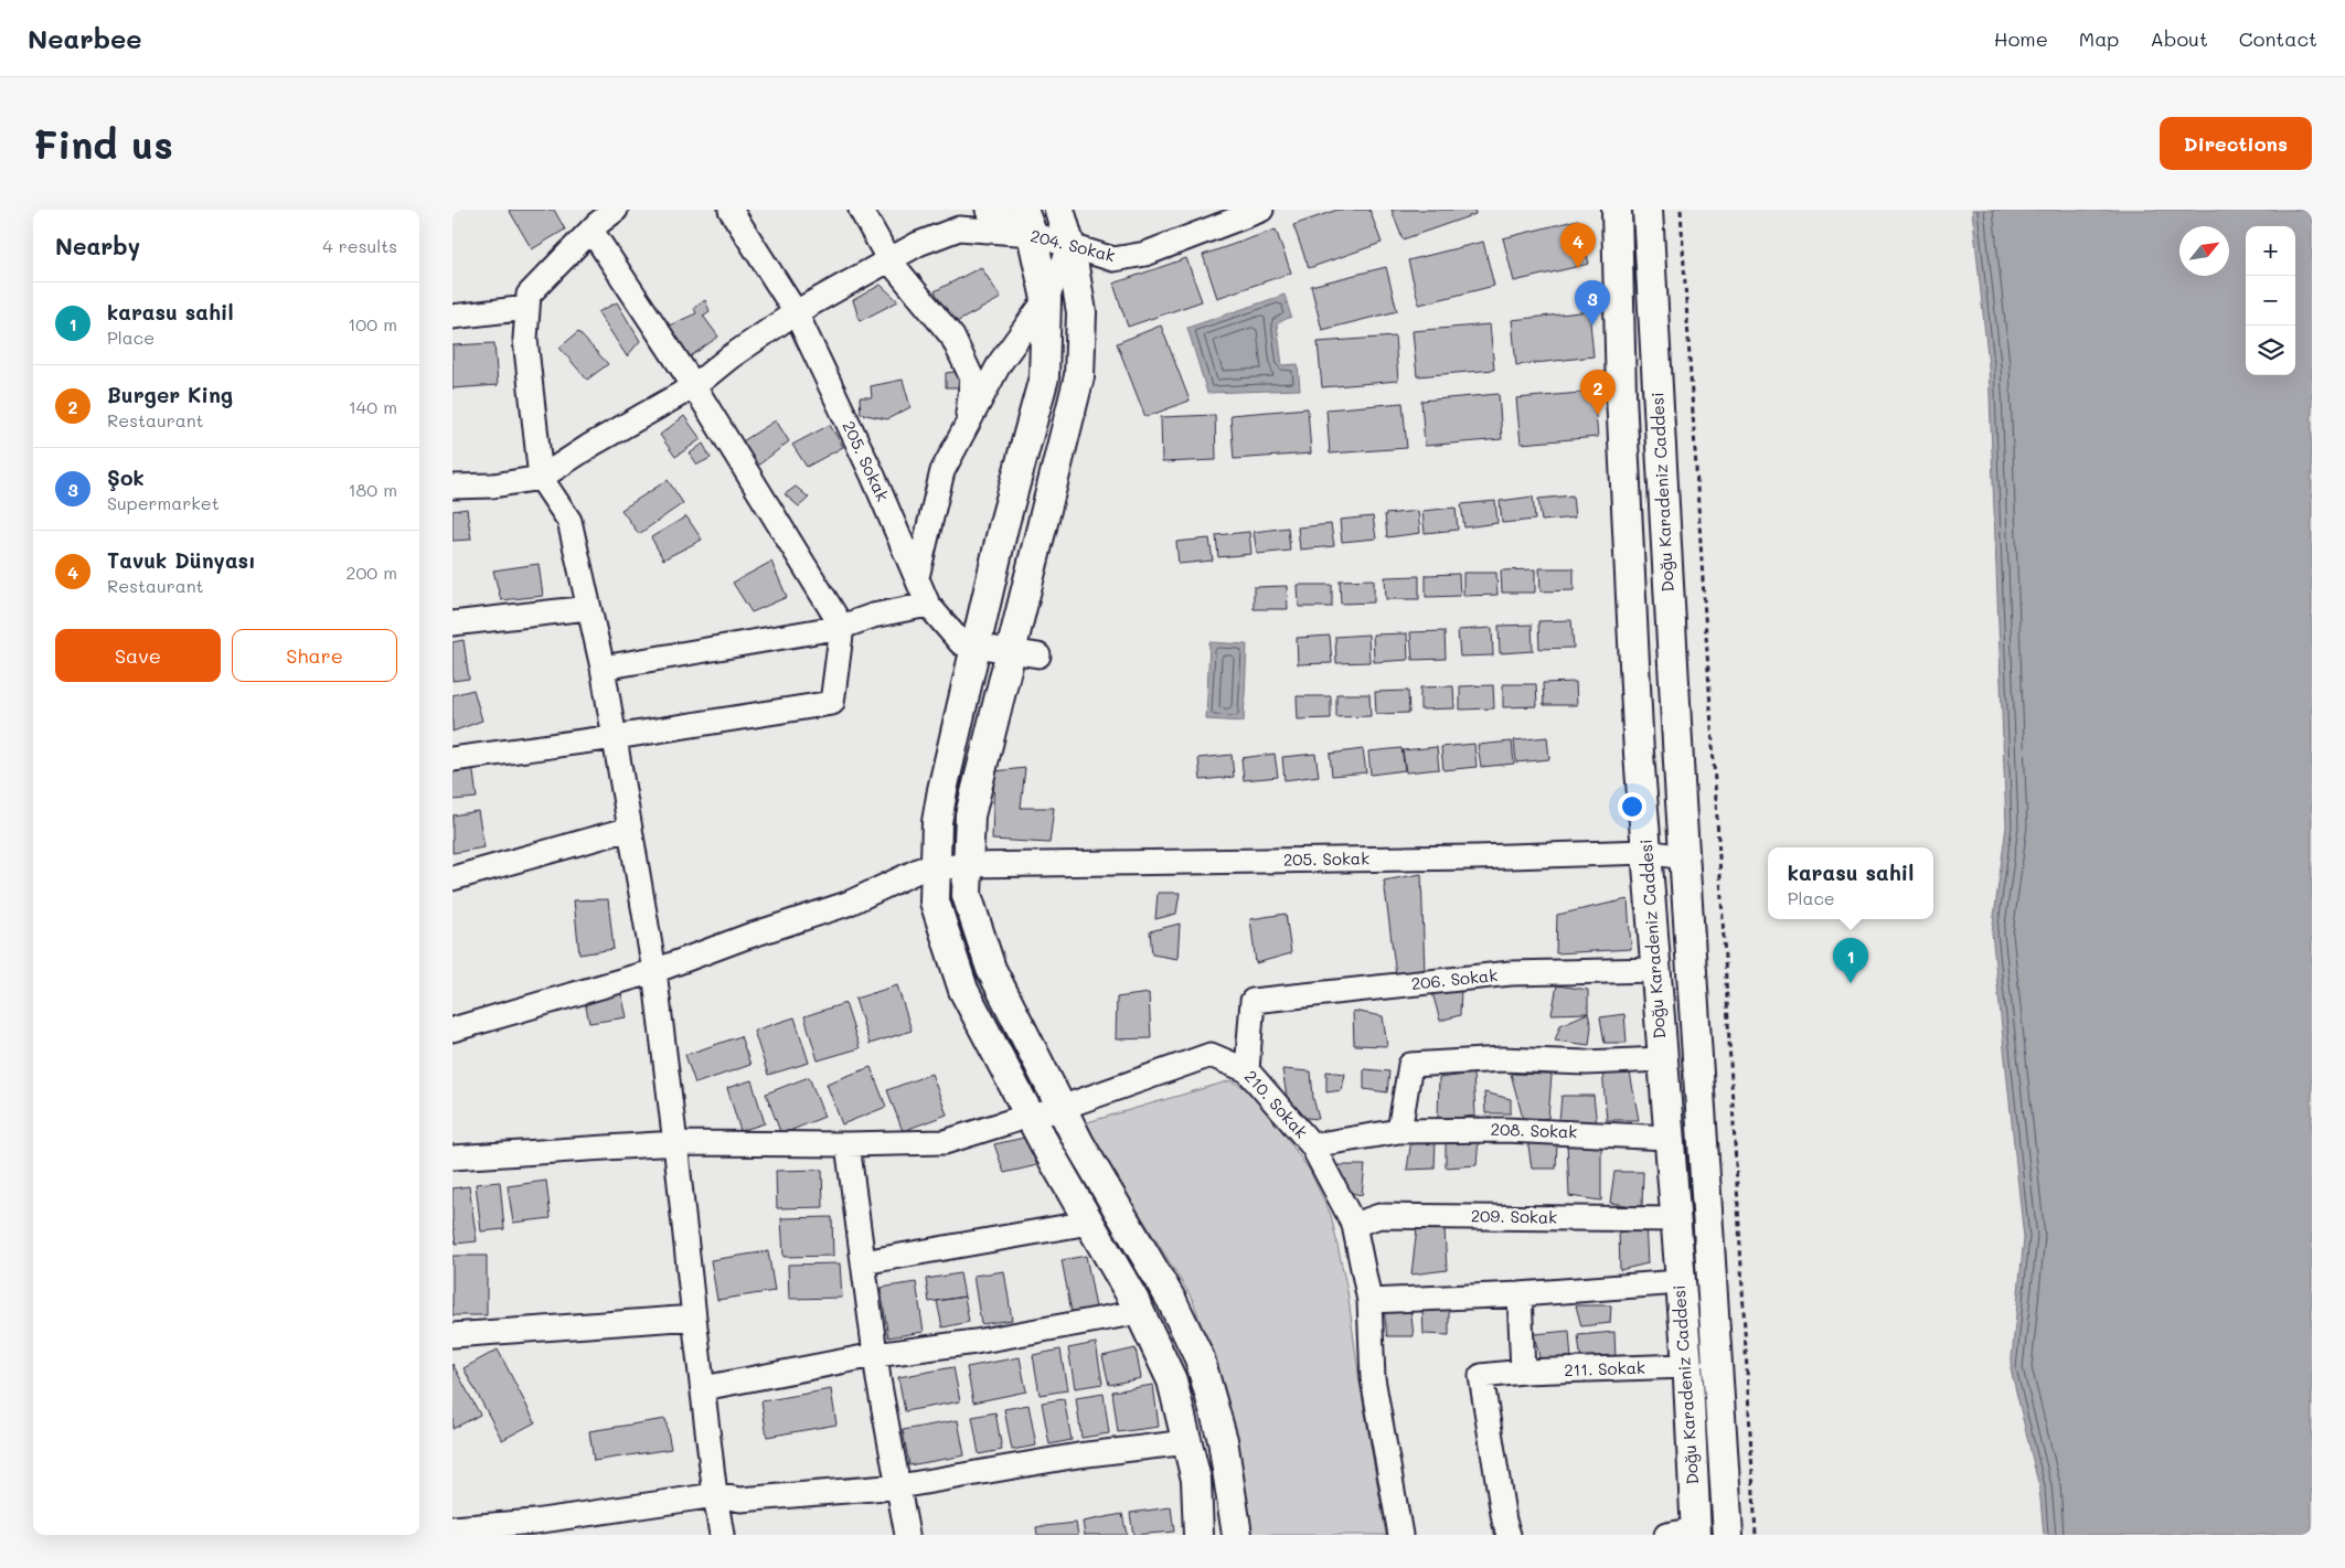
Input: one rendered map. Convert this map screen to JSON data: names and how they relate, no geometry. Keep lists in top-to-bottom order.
{
  "streets": {
    "main road": ["Doğu Karadeniz Caddesi"],
    "street": [
      "204. Sokak",
      "205. Sokak",
      "206. Sokak",
      "210. Sokak",
      "208. Sokak",
      "209. Sokak",
      "211. Sokak"
    ]
  },
  "crossings": [
    ["204. Sokak", "205. Sokak"],
    ["205. Sokak", "Doğu Karadeniz Caddesi"],
    ["Doğu Karadeniz Caddesi", "206. Sokak"],
    ["Doğu Karadeniz Caddesi", "208. Sokak"],
    ["Doğu Karadeniz Caddesi", "209. Sokak"],
    ["Doğu Karadeniz Caddesi", "211. Sokak"],
    ["206. Sokak", "210. Sokak"],
    ["210. Sokak", "208. Sokak"],
    ["210. Sokak", "209. Sokak"]
  ],
  "north": "top right",
  "page": {
    "header": "Nearbee",
    "nav": [
      "Home",
      "Map",
      "About",
      "Contact"
    ],
    "buttons": [
      "Directions",
      ["Save", "Share"]
    ],
    "title": "Find us",
    "heading": ["Nearby", "4 results"],
    "pins": [
      "4",
      "3",
      "2",
      "1"
    ],
    "map_buttons": ["+", "−"],
    "list": [
      {
        "mark": "1",
        "name": "karasu sahil",
        "note": "Place",
        "value": "100 m"
      },
      {
        "mark": "2",
        "name": "Burger King",
        "note": "Restaurant",
        "value": "140 m"
      },
      {
        "mark": "3",
        "name": "Şok",
        "note": "Supermarket",
        "value": "180 m"
      },
      {
        "mark": "4",
        "name": "Tavuk Dünyası",
        "note": "Restaurant",
        "value": "200 m"
      }
    ],
    "popup": ["karasu sahil", "Place"]
  }
}
